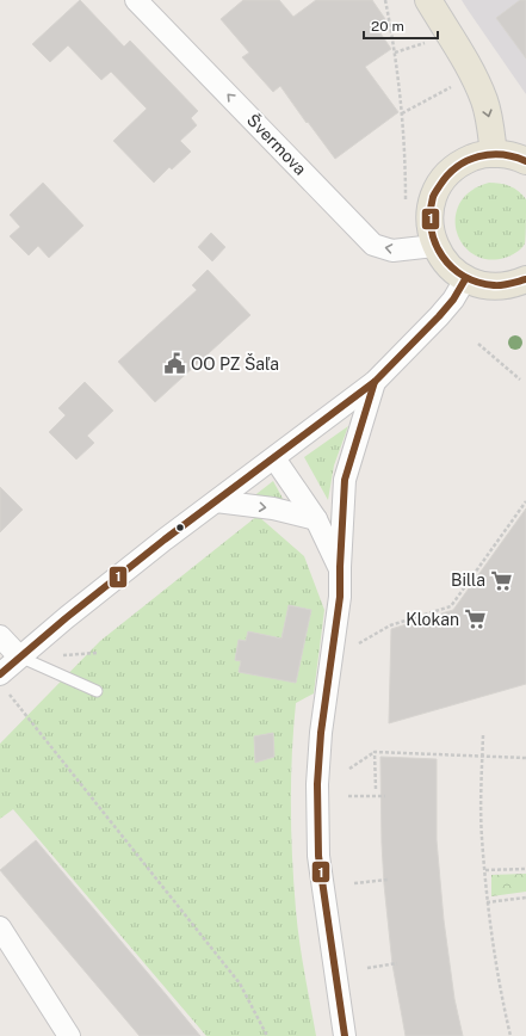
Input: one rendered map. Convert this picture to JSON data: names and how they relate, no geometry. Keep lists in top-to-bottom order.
{
  "streets": {
    "street": ["Švermova"]
  },
  "one_way": ["Švermova"],
  "places": {
    "public building": ["OO PZ Šaľa"],
    "supermarket": ["Billa", "Klokan"]
  },
  "lines": ["transit line 1"],
  "scale_bar": "20 m"
}
